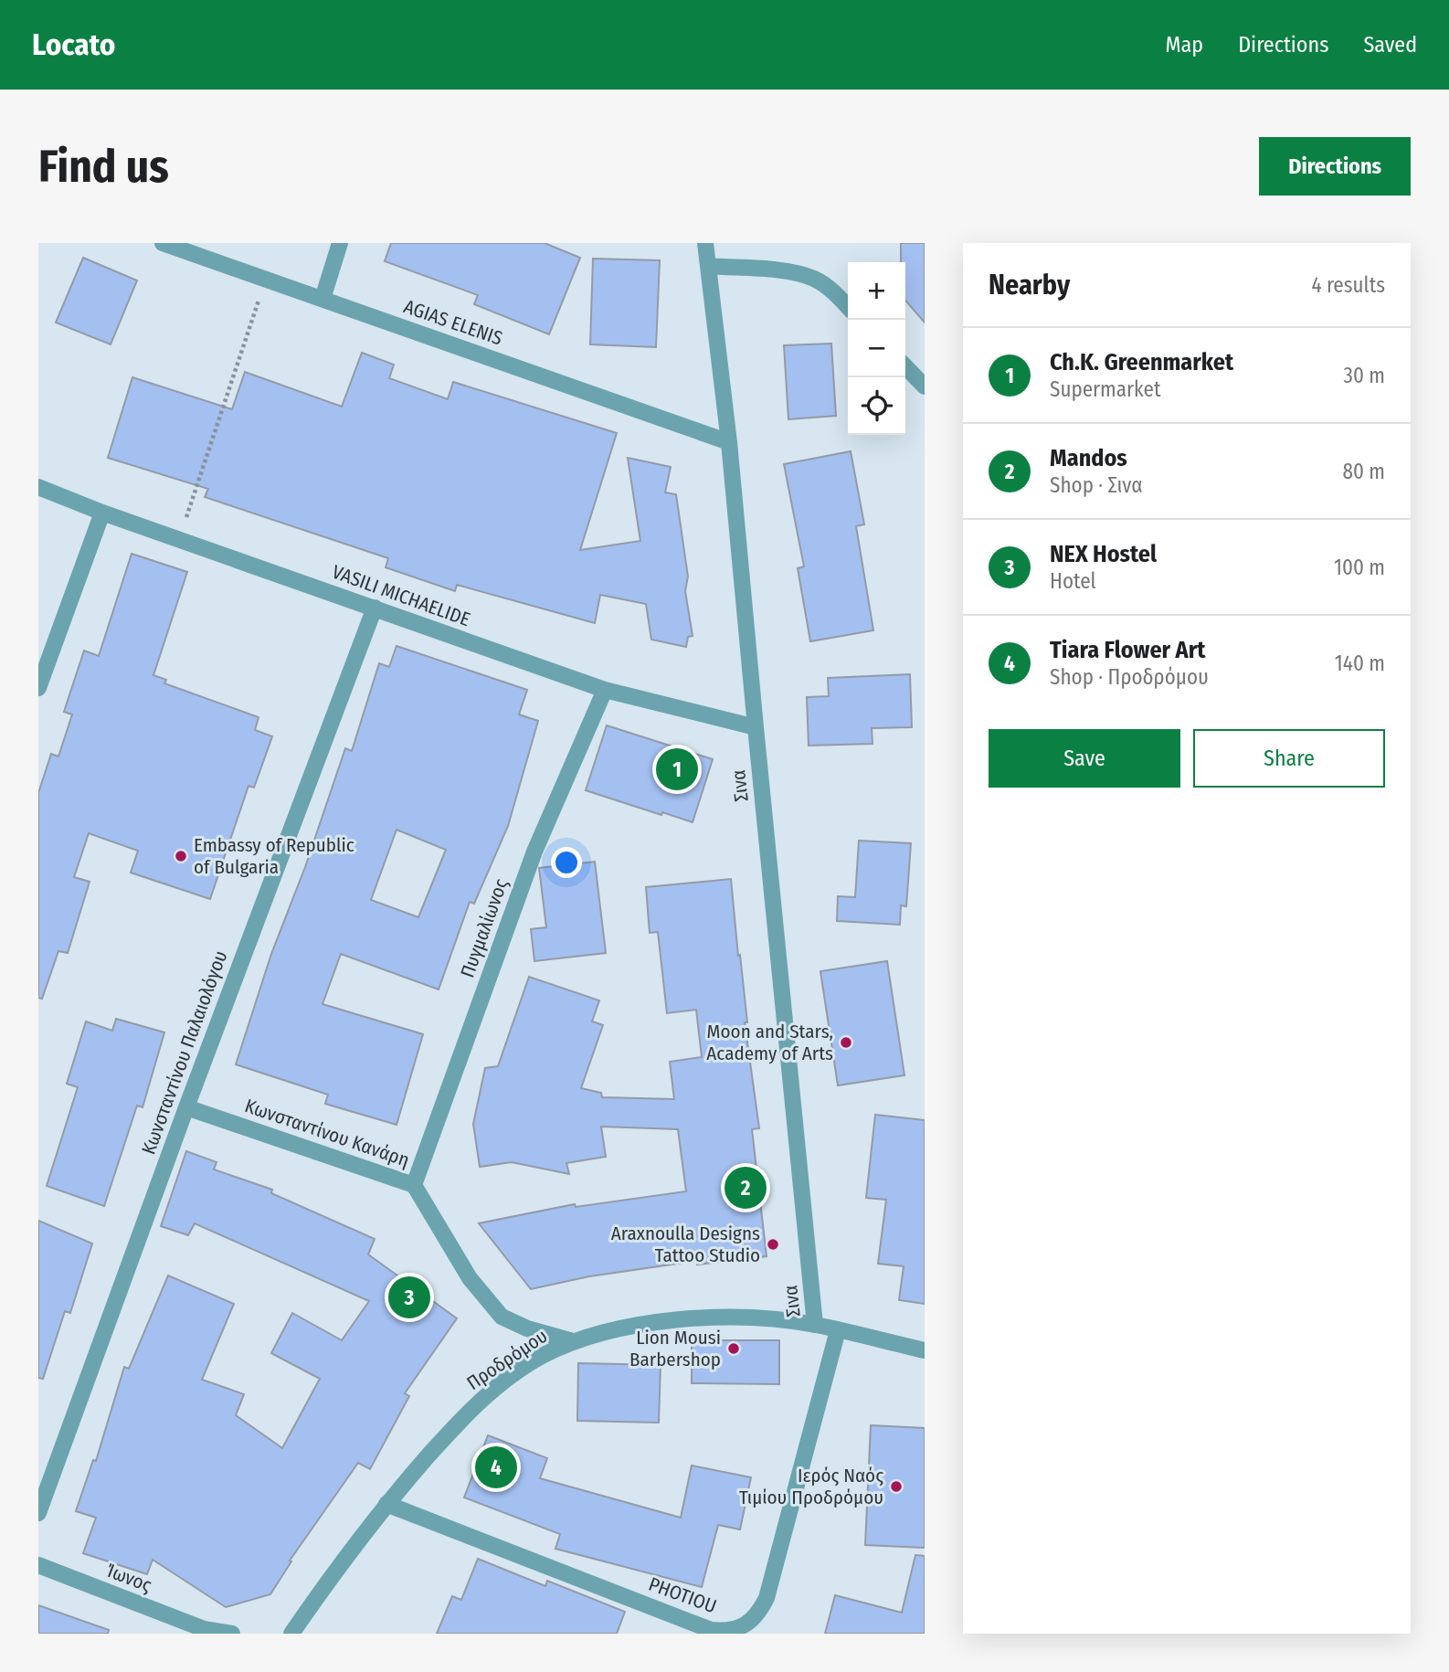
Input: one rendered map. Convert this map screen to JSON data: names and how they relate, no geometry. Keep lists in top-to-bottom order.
{
  "streets": {
    "street": [
      "AGIAS ELENIS",
      "VASILI MICHAELIDE",
      "Σινα",
      "Πυγμαλίωνος",
      "Κωνσταντίνου Παλαιολόγου",
      "Κωνσταντίνου Κανάρη",
      "Προδρόμου",
      "Ίωνος",
      "PHOTIOU"
    ]
  },
  "crossings": [
    ["AGIAS ELENIS", "Σινα"],
    ["VASILI MICHAELIDE", "Σινα"],
    ["VASILI MICHAELIDE", "Πυγμαλίωνος"],
    ["VASILI MICHAELIDE", "Κωνσταντίνου Παλαιολόγου"],
    ["Σινα", "Προδρόμου"],
    ["Πυγμαλίωνος", "Κωνσταντίνου Κανάρη"],
    ["Κωνσταντίνου Παλαιολόγου", "Κωνσταντίνου Κανάρη"],
    ["Κωνσταντίνου Κανάρη", "Προδρόμου"],
    ["Προδρόμου", "PHOTIOU"]
  ],
  "places": [
    "Embassy of Republic of Bulgaria",
    "Moon and Stars, Academy of Arts",
    "Araxnoulla Designs Tattoo Studio",
    "Lion Mousi Barbershop",
    "Ιερός Ναός Τιμίου Προδρόμου"
  ],
  "page": {
    "header": "Locato",
    "nav": ["Map", "Directions", "Saved"],
    "buttons": [
      "Directions",
      ["Save", "Share"]
    ],
    "title": "Find us",
    "heading": ["Nearby", "4 results"],
    "map_buttons": ["+", "−"],
    "list": [
      {
        "mark": "1",
        "name": "Ch.K. Greenmarket",
        "note": "Supermarket",
        "value": "30 m"
      },
      {
        "mark": "2",
        "name": "Mandos",
        "note": "Shop · Σινα",
        "value": "80 m"
      },
      {
        "mark": "3",
        "name": "NEX Hostel",
        "note": "Hotel",
        "value": "100 m"
      },
      {
        "mark": "4",
        "name": "Tiara Flower Art",
        "note": "Shop · Προδρόμου",
        "value": "140 m"
      }
    ],
    "pins": [
      "1",
      "2",
      "3",
      "4"
    ]
  }
}
